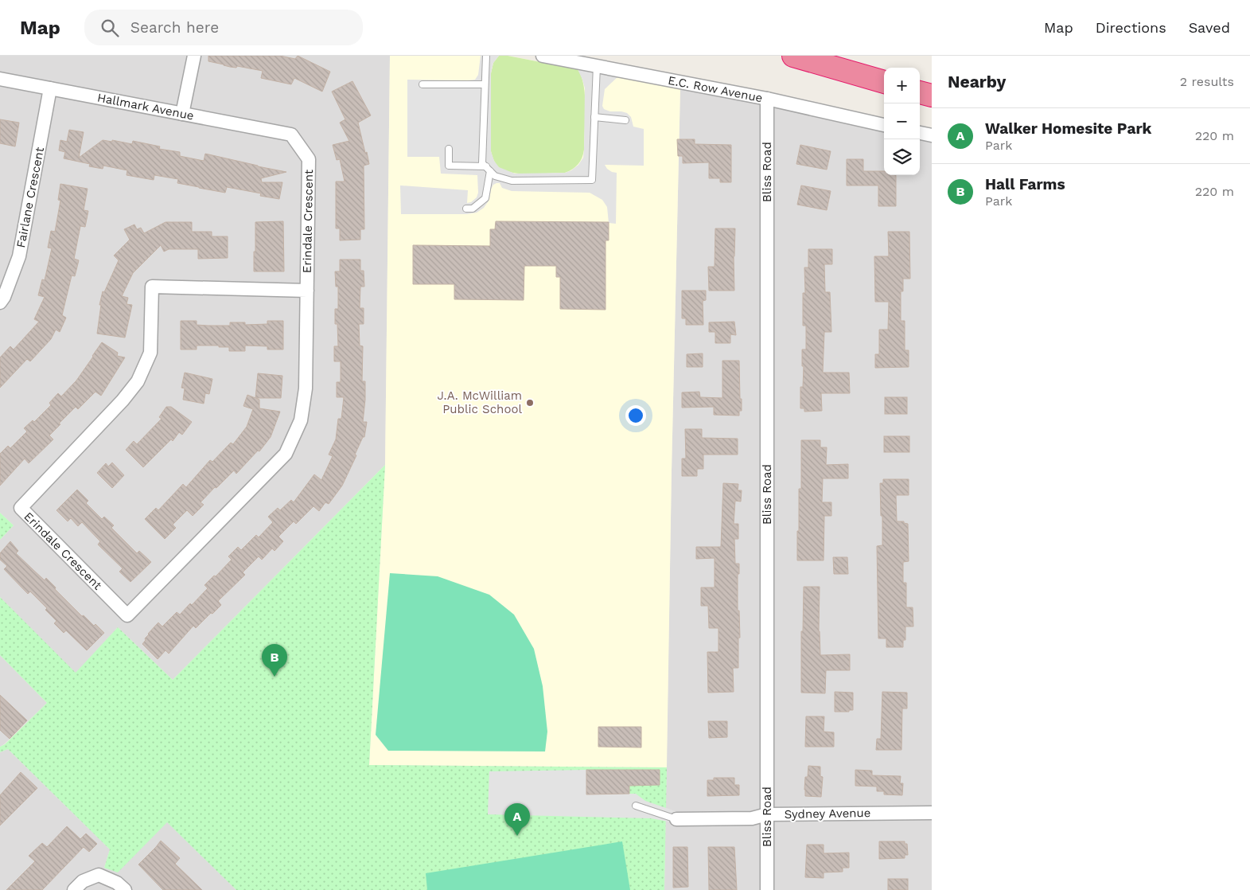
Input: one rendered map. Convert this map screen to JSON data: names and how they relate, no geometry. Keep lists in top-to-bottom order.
{
  "streets": {
    "street": [
      "E.C. Row Avenue",
      "Hallmark Avenue",
      "Bliss Road",
      "Fairlane Crescent",
      "Erindale Crescent",
      "Sydney Avenue"
    ]
  },
  "crossings": [
    ["E.C. Row Avenue", "Bliss Road"],
    ["Hallmark Avenue", "Fairlane Crescent"],
    ["Hallmark Avenue", "Erindale Crescent"],
    ["Bliss Road", "Sydney Avenue"]
  ],
  "places": ["J.A. McWilliam Public School"],
  "page": {
    "header": "Map",
    "search": "Search here",
    "nav": ["Map", "Directions", "Saved"],
    "heading": ["Nearby", "2 results"],
    "map_buttons": ["+", "−"],
    "list": [
      {
        "mark": "A",
        "name": "Walker Homesite Park",
        "note": "Park",
        "value": "220 m"
      },
      {
        "mark": "B",
        "name": "Hall Farms",
        "note": "Park",
        "value": "220 m"
      }
    ],
    "pins": ["B", "A"]
  }
}
